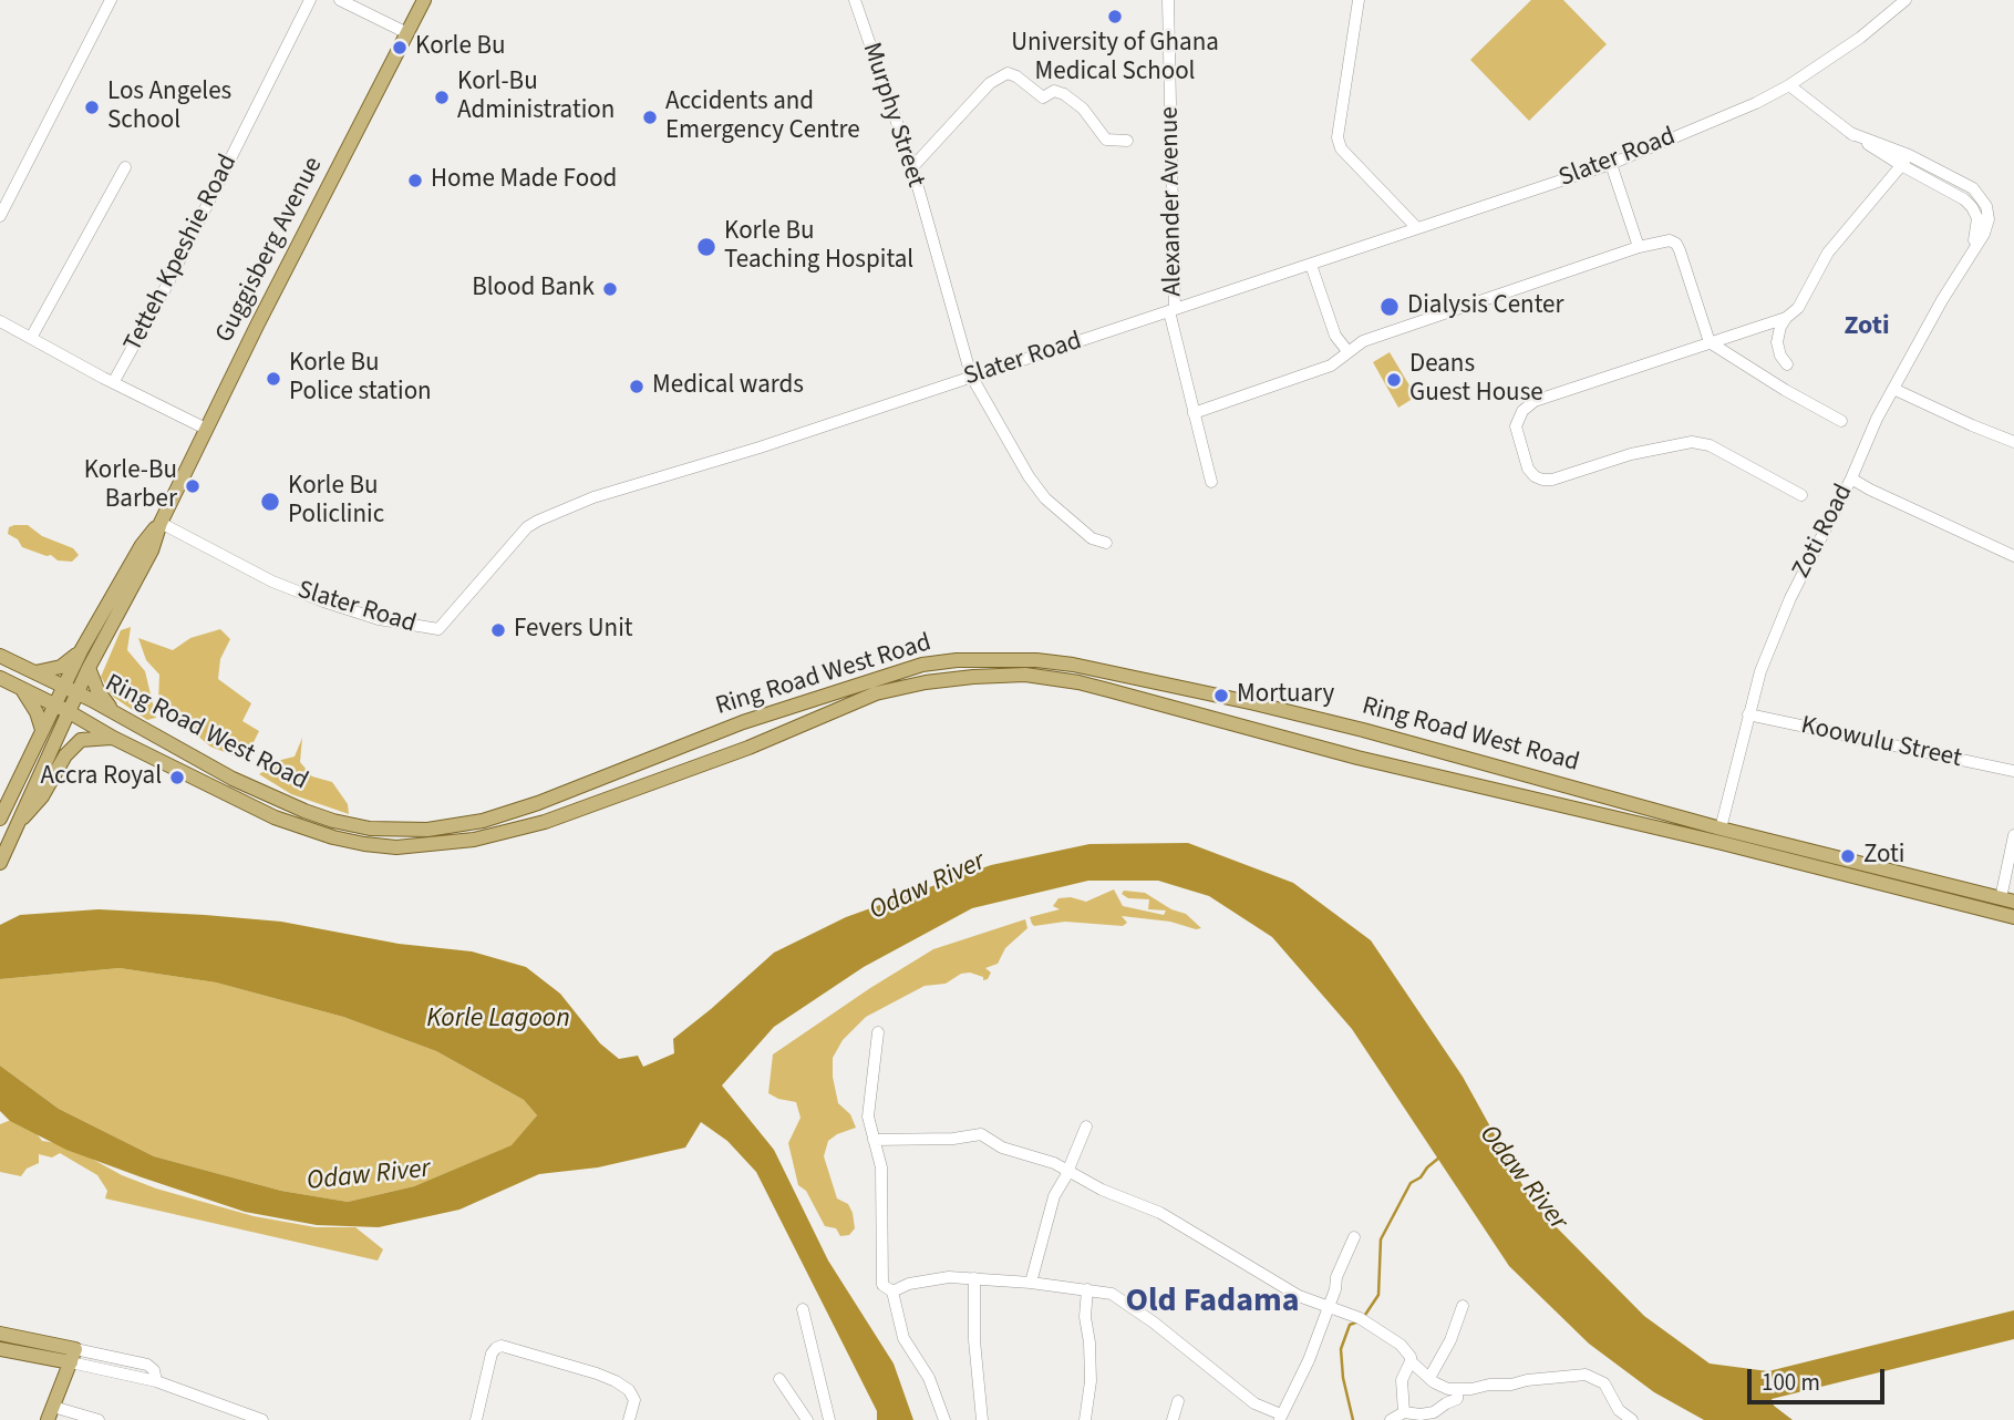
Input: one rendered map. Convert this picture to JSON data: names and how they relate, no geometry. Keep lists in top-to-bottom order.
{
  "streets": {
    "main road": ["Guggisberg Avenue", "Ring Road West Road"],
    "street": [
      "Murphy Street",
      "Slater Road",
      "Alexander Avenue",
      "Tetteh Kpeshie Road",
      "Zoti Road",
      "Koowulu Street"
    ]
  },
  "crossings": [
    ["Murphy Street", "Slater Road"],
    ["Slater Road", "Alexander Avenue"],
    ["Slater Road", "Guggisberg Avenue"],
    ["Slater Road", "Zoti Road"],
    ["Guggisberg Avenue", "Ring Road West Road"],
    ["Zoti Road", "Ring Road West Road"],
    ["Zoti Road", "Koowulu Street"]
  ],
  "districts": ["Zoti", "Old Fadama"],
  "water": ["Odaw River", "Korle Lagoon"],
  "places": [
    "University of Ghana Medical School",
    "Korle Bu",
    "Korl-Bu Administration",
    "Los Angeles School",
    "Accidents and Emergency Centre",
    "Home Made Food",
    "Korle Bu Teaching Hospital",
    "Blood Bank",
    "Dialysis Center",
    "Korle Bu Police station",
    "Deans Guest House",
    "Medical wards",
    "Korle-Bu Barber",
    "Korle Bu Policlinic",
    "Fevers Unit",
    "Mortuary",
    "Accra Royal",
    "Zoti"
  ],
  "scale_bar": "100 m"
}
